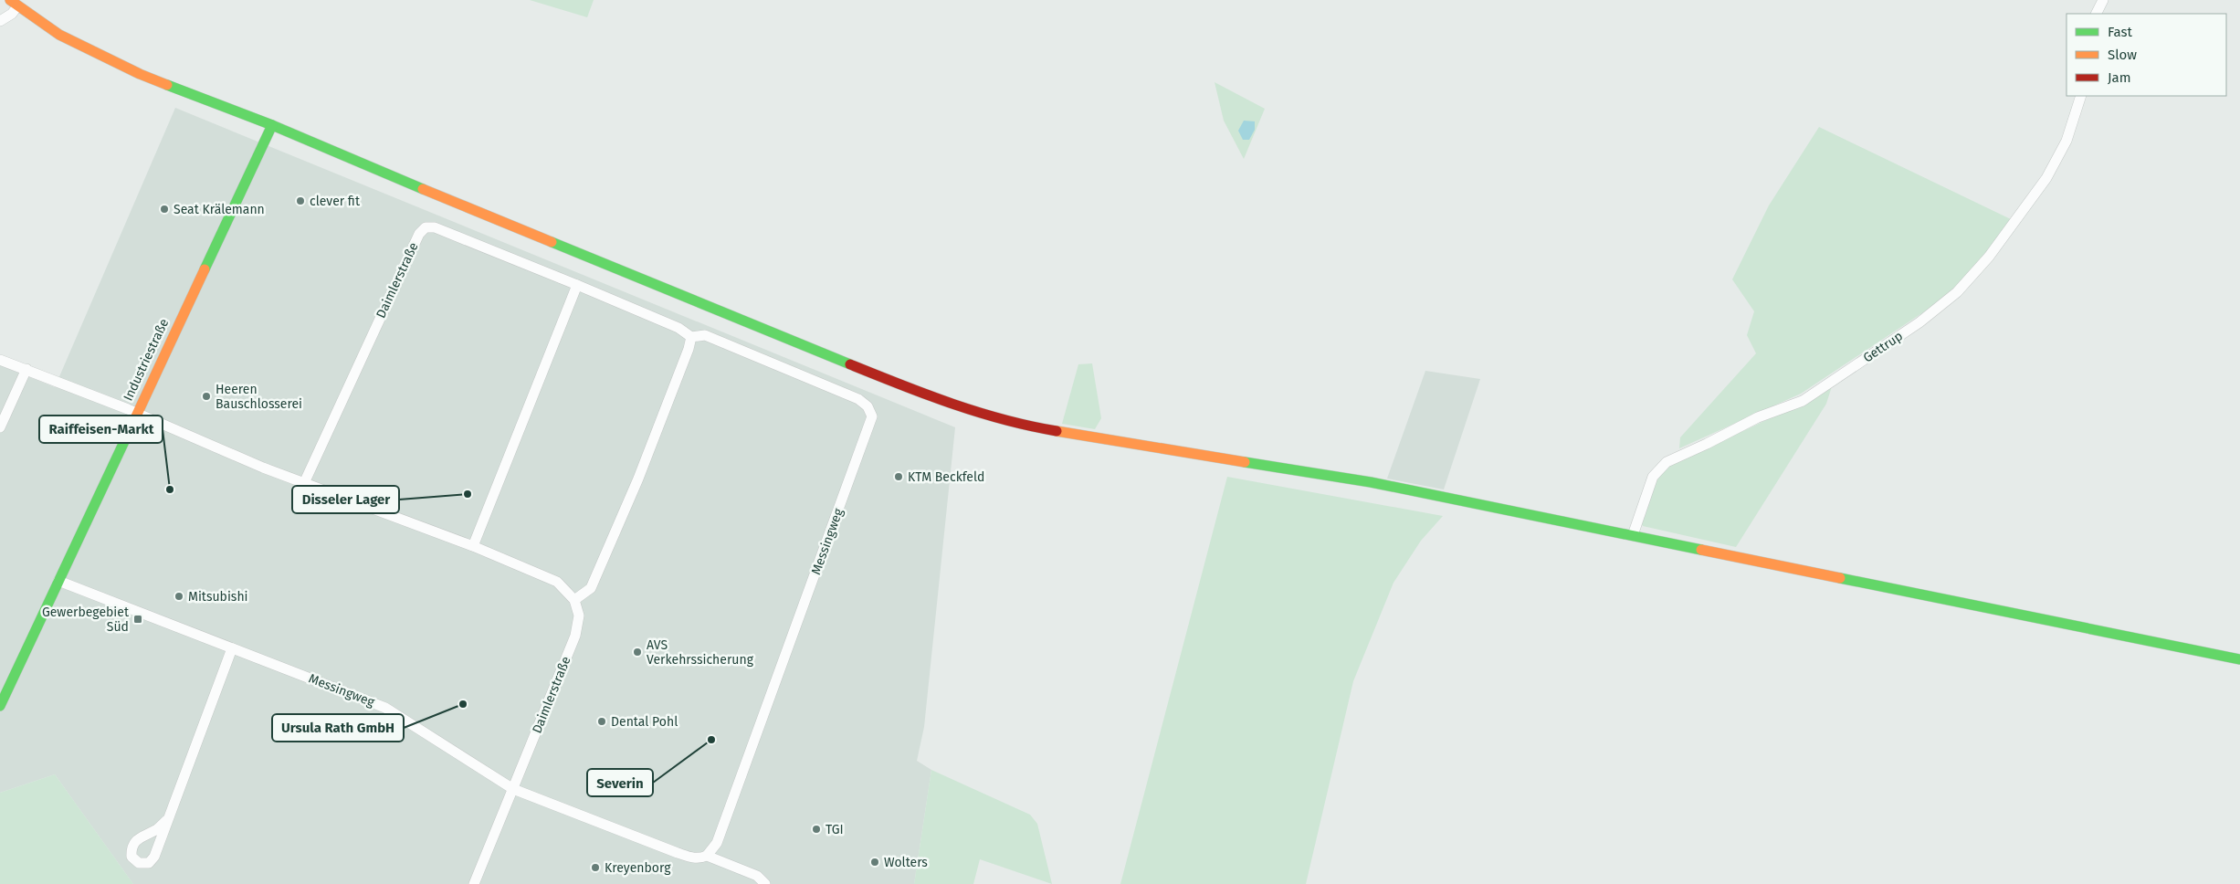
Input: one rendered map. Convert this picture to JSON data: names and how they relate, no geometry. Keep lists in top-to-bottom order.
{
  "streets": {
    "main road": ["Industriestraße"],
    "street": ["Daimlerstraße", "Gettrup", "Messingweg"]
  },
  "crossings": [
    ["Daimlerstraße", "Messingweg"],
    ["Industriestraße", "Messingweg"]
  ],
  "places": {
    "other": [
      "clever fit",
      "Seat Krälemann",
      "Heeren Bauschlosserei",
      "KTM Beckfeld",
      "Raiffeisen-Markt",
      "Disseler Lager",
      "Mitsubishi",
      "AVS Verkehrssicherung",
      "Ursula Rath GmbH",
      "Dental Pohl",
      "Severin",
      "TGI",
      "Wolters",
      "Kreyenborg"
    ],
    "transit": ["Gewerbegebiet Süd"]
  },
  "legend": ["Fast", "Slow", "Jam"]
}
